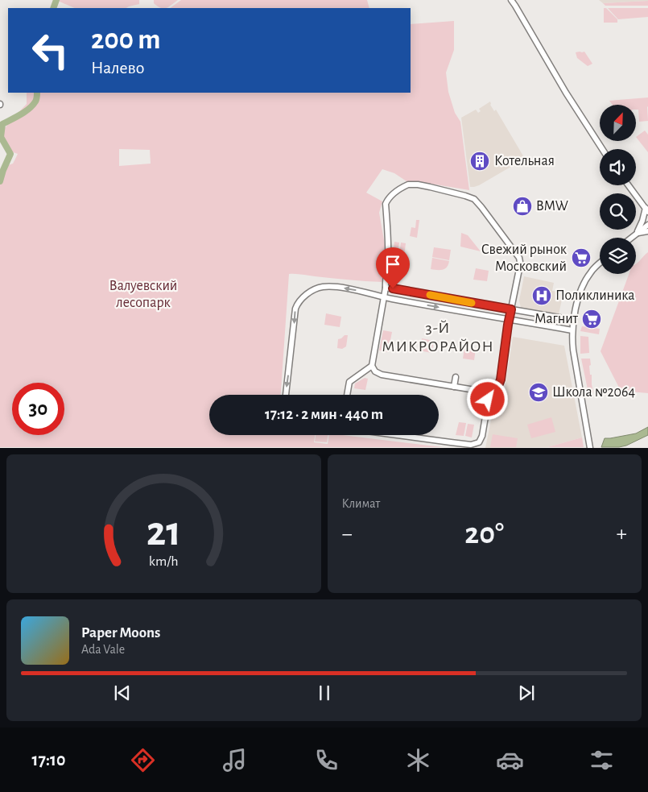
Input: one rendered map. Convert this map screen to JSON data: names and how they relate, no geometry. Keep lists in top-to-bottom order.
{
  "districts": ["3-Й МИКРОРАЙОН"],
  "parks": ["Валуевский лесопарк"],
  "places": {
    "building": ["Котельная"],
    "shop": ["BMW"],
    "supermarket": ["Свежий рынок Московский", "Магнит"],
    "hospital": ["Поликлиника"],
    "school or university": ["Школа №2064"]
  },
  "north": "top right",
  "page": {
    "turn": ["200 m", "Налево"],
    "limit": "30",
    "trip": "17:12 · 2 мин · 440 m",
    "tile": "Климат",
    "heat": ["−", "20°", "+"],
    "song": ["Paper Moons", "Ada Vale"],
    "tabs": "17:10",
    "gauge": ["21", "km/h"]
  }
}
